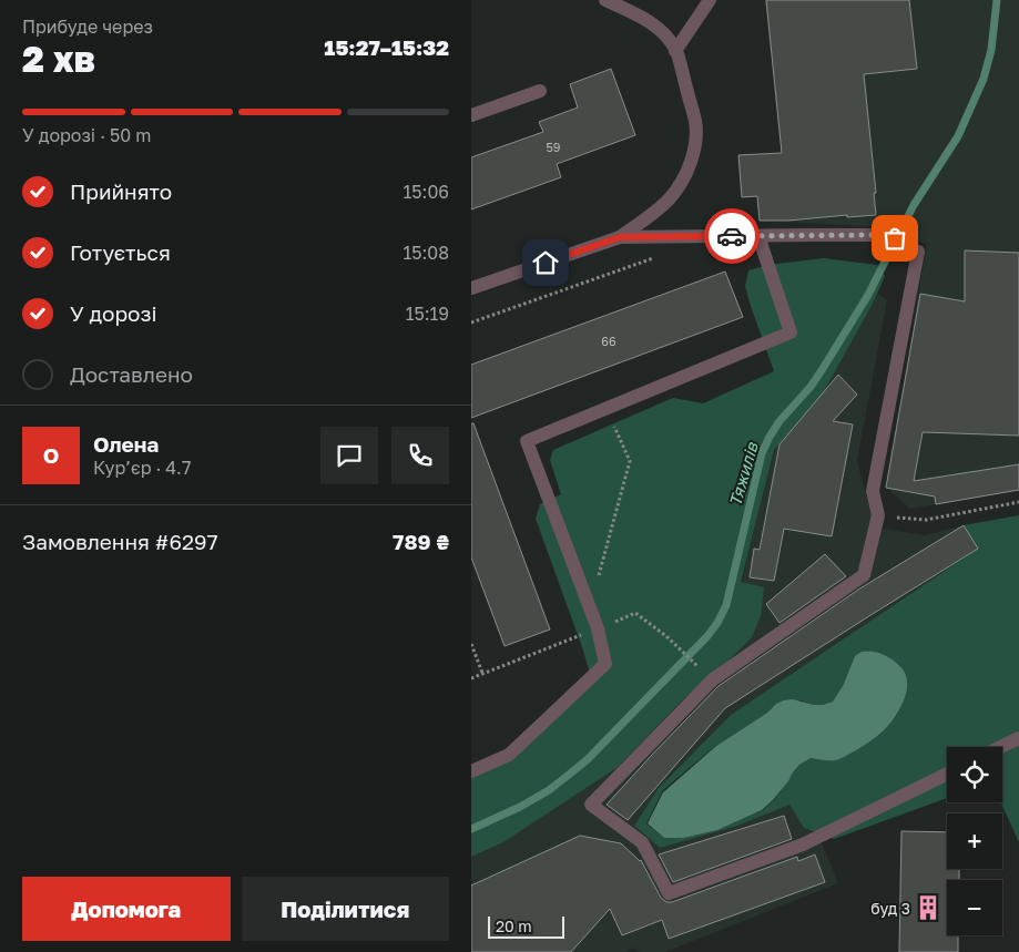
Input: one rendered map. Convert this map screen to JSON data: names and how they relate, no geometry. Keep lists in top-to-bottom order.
{
  "water": ["Тяжилів"],
  "places": {
    "building": ["буд 3"]
  },
  "house_numbers": ["59", "66"],
  "scale_bar": "20 m",
  "page": {
    "heading": ["2 хв", "Прибуде через", "15:27–15:32"],
    "panel": [
      "Олена",
      "Кур’єр · 4.7",
      "Замовлення #6297",
      "789 ₴"
    ],
    "bar": "У дорозі · 50 m",
    "list": [
      ["Прийнято", "15:06"],
      ["Готується", "15:08"],
      ["У дорозі", "15:19"],
      "Доставлено"
    ],
    "round": "О",
    "map_buttons": ["+", "−"],
    "buttons": ["Допомога", "Поділитися"],
    "scale": "20 m"
  }
}
